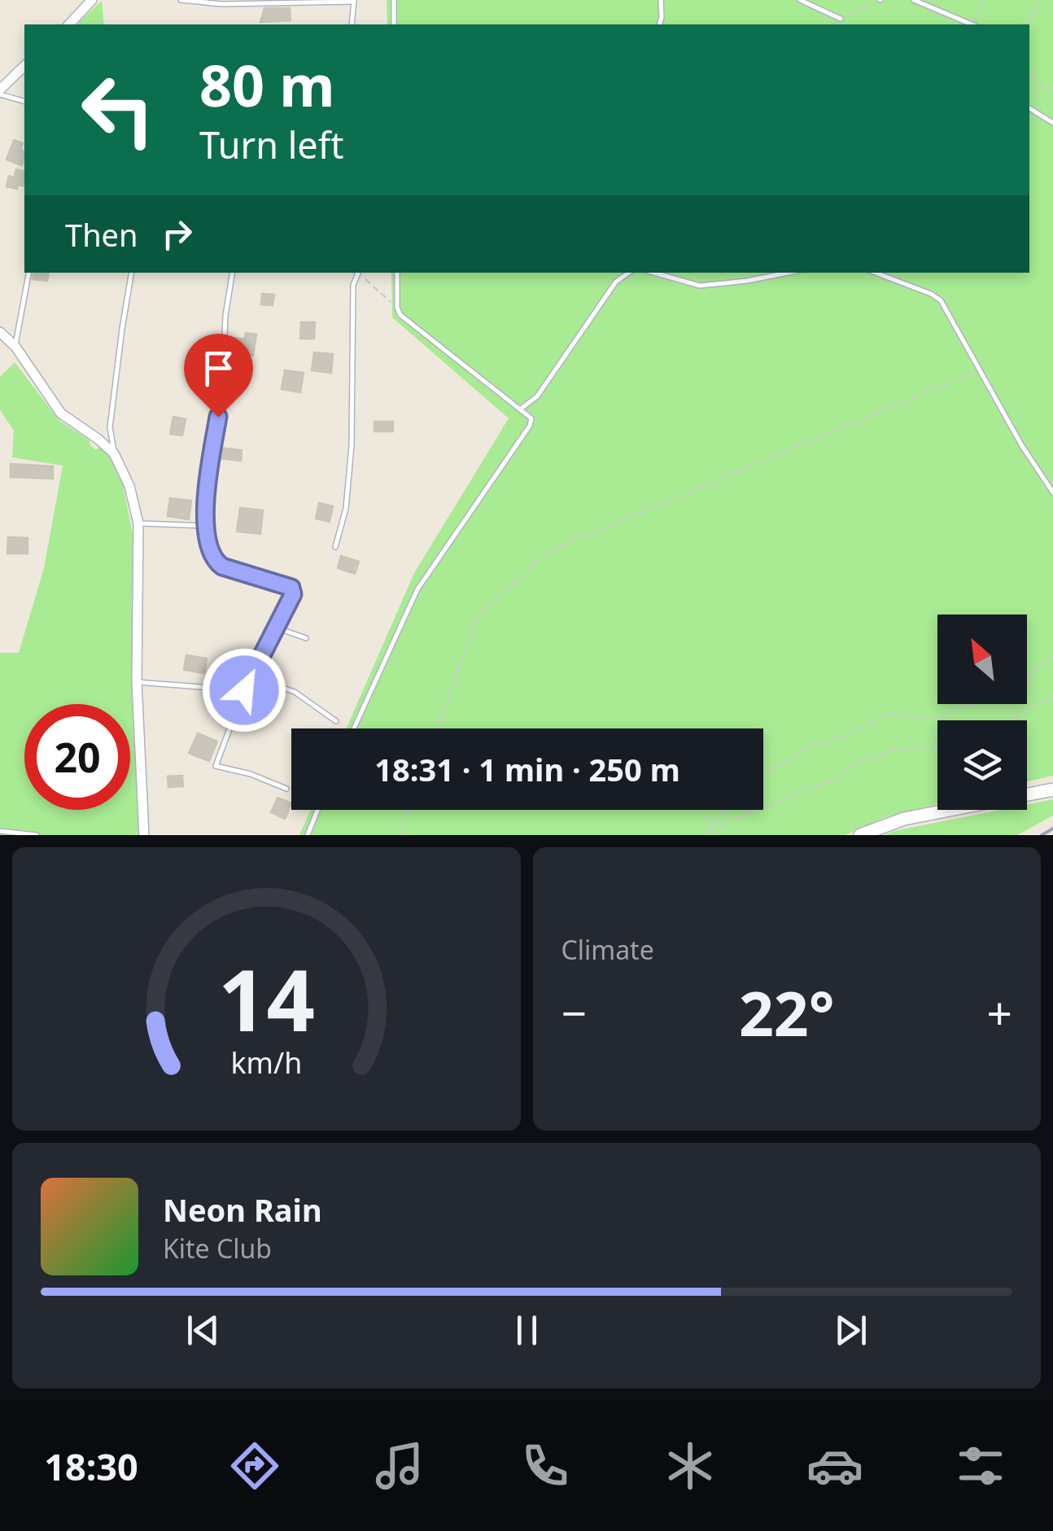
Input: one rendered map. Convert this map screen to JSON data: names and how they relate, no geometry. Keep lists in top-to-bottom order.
{
  "north": "top left",
  "page": {
    "turn": ["80 m", "Turn left"],
    "then": "Then",
    "limit": "20",
    "trip": "18:31 · 1 min · 250 m",
    "tile": "Climate",
    "heat": ["−", "22°", "+"],
    "song": ["Neon Rain", "Kite Club"],
    "tabs": "18:30",
    "gauge": ["14", "km/h"]
  }
}
